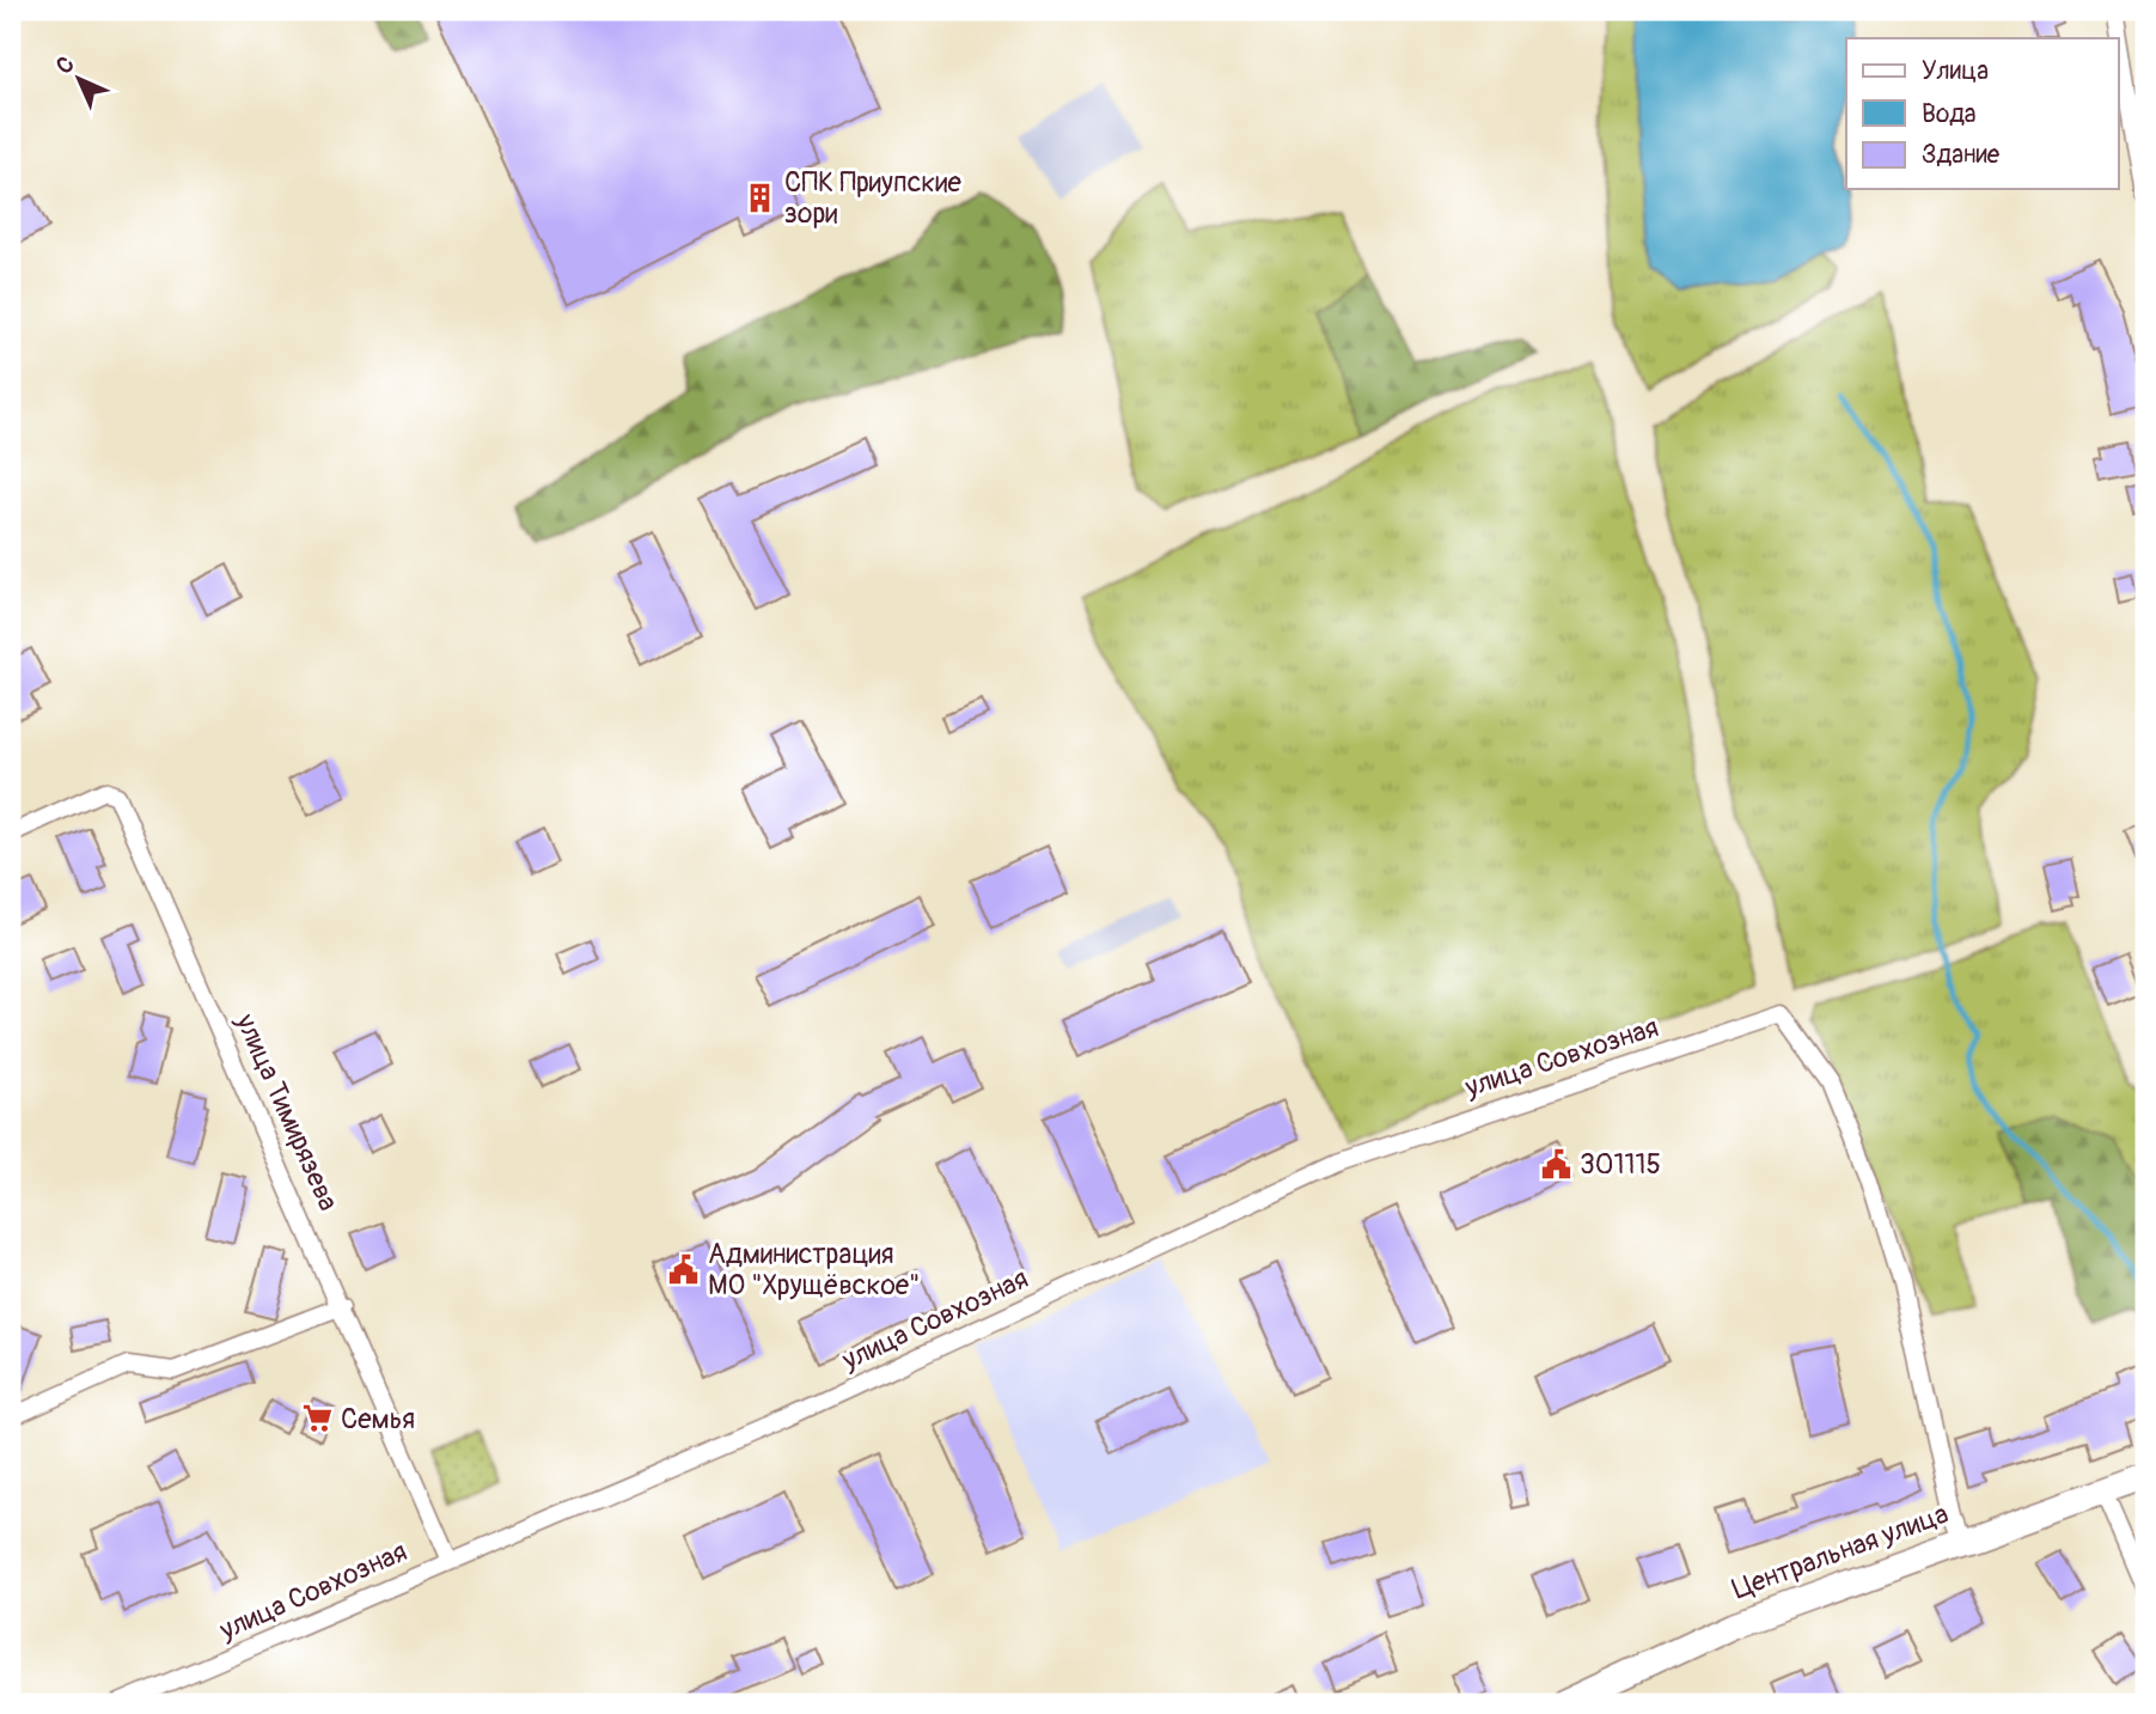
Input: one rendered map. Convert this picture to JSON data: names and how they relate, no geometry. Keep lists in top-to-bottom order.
{
  "streets": {
    "main road": ["Центральная улица"],
    "street": ["улица Совхозная", "улица Тимирязева"]
  },
  "crossings": [
    ["улица Совхозная", "улица Тимирязева"],
    ["улица Совхозная", "Центральная улица"]
  ],
  "places": {
    "building": ["СПК Приупские зори"],
    "public building": ["301115", "Администрация МО \"Хрущёвское\""],
    "supermarket": ["Семья"]
  },
  "legend": ["Улица", "Вода", "Здание"],
  "north": "top left"
}
